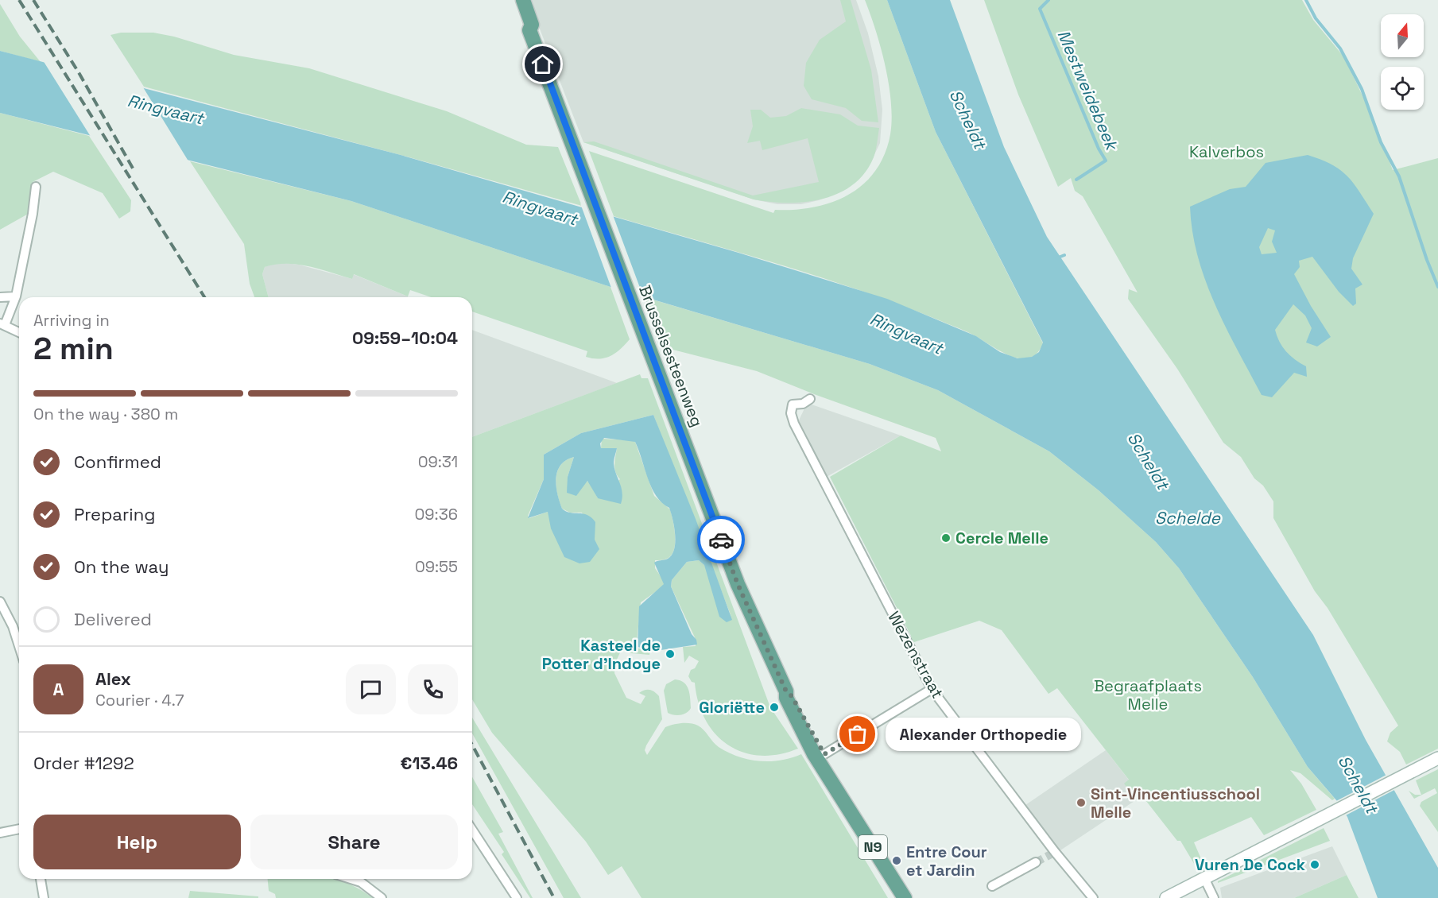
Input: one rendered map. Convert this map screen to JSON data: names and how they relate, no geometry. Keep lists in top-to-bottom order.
{
  "streets": {
    "main road": ["Brusselsesteenweg", "N9"],
    "street": ["Wezenstraat"]
  },
  "water": [
    "Mestweidebeek",
    "Ringvaart",
    "Scheldt",
    "Schelde"
  ],
  "parks": ["Kalverbos", "Begraafplaats Melle"],
  "places": [
    "Cercle Melle",
    "Kasteel de Potter d'Indoye",
    "Gloriëtte",
    "Alexander Orthopedie",
    "Sint-Vincentiusschool Melle",
    "Entre Cour et Jardin",
    "Vuren De Cock"
  ],
  "north": "top",
  "page": {
    "heading": ["2 min", "Arriving in", "09:59–10:04"],
    "panel": [
      "Alex",
      "Courier · 4.7",
      "Order #1292",
      "€13.46"
    ],
    "bar": "On the way · 380 m",
    "list": [
      ["Confirmed", "09:31"],
      ["Preparing", "09:36"],
      ["On the way", "09:55"],
      "Delivered"
    ],
    "round": "A",
    "bubble": "Alexander Orthopedie",
    "buttons": ["Help", "Share"]
  }
}
